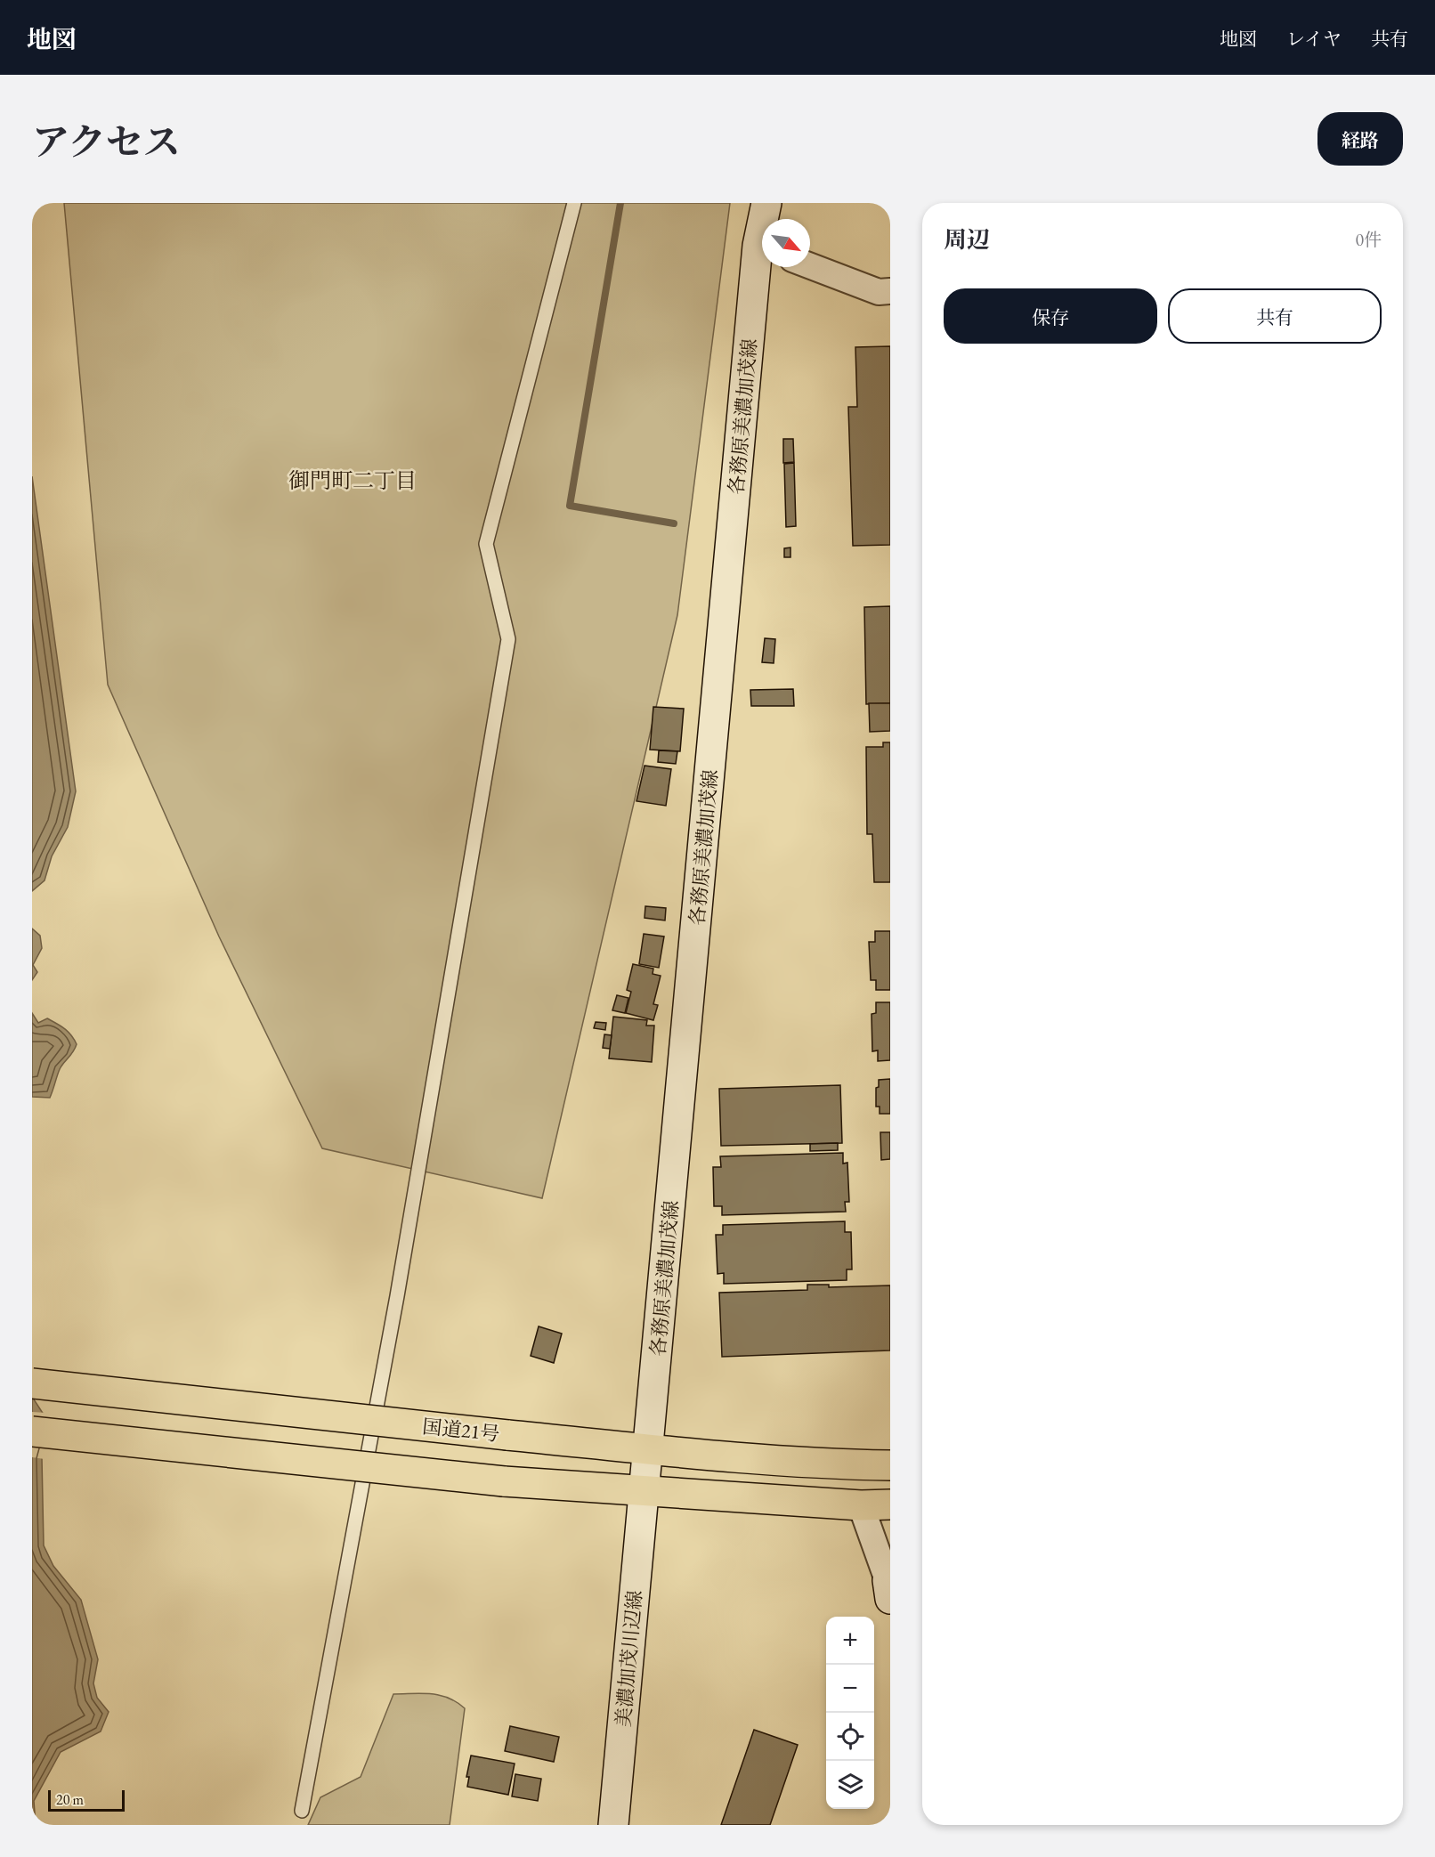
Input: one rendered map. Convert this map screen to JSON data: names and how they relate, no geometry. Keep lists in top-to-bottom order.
{
  "streets": {
    "highway": ["国道21号"],
    "main road": ["各務原美濃加茂線", "美濃加茂川辺線"]
  },
  "crossings": [
    ["各務原美濃加茂線", "国道21号"],
    ["各務原美濃加茂線", "美濃加茂川辺線"]
  ],
  "districts": ["御門町二丁目"],
  "scale_bar": "20 m",
  "north": "bottom right",
  "page": {
    "header": "地図",
    "nav": ["地図", "レイヤ", "共有"],
    "title": "アクセス",
    "buttons": [
      "経路",
      ["保存", "共有"]
    ],
    "heading": ["周辺", "0件"],
    "map_buttons": ["+", "−"],
    "scale": "20 m"
  }
}
